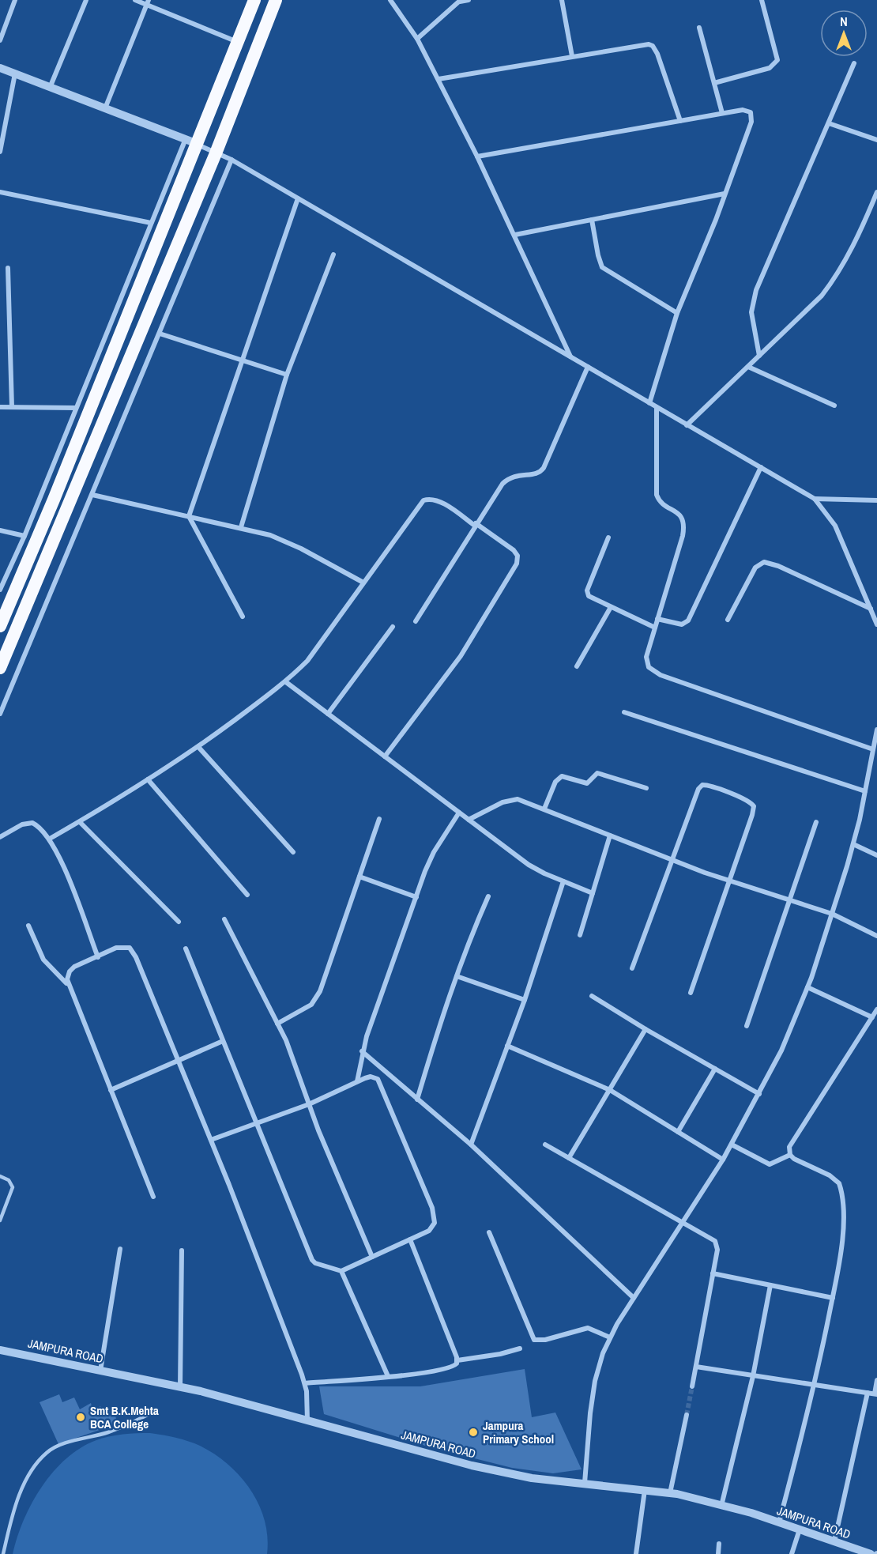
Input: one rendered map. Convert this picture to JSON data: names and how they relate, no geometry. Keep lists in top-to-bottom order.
{
  "streets": {
    "street": ["JAMPURA ROAD"]
  },
  "places": ["Smt B.K.Mehta BCA College", "Jampura Primary School"],
  "north": "top"
}
